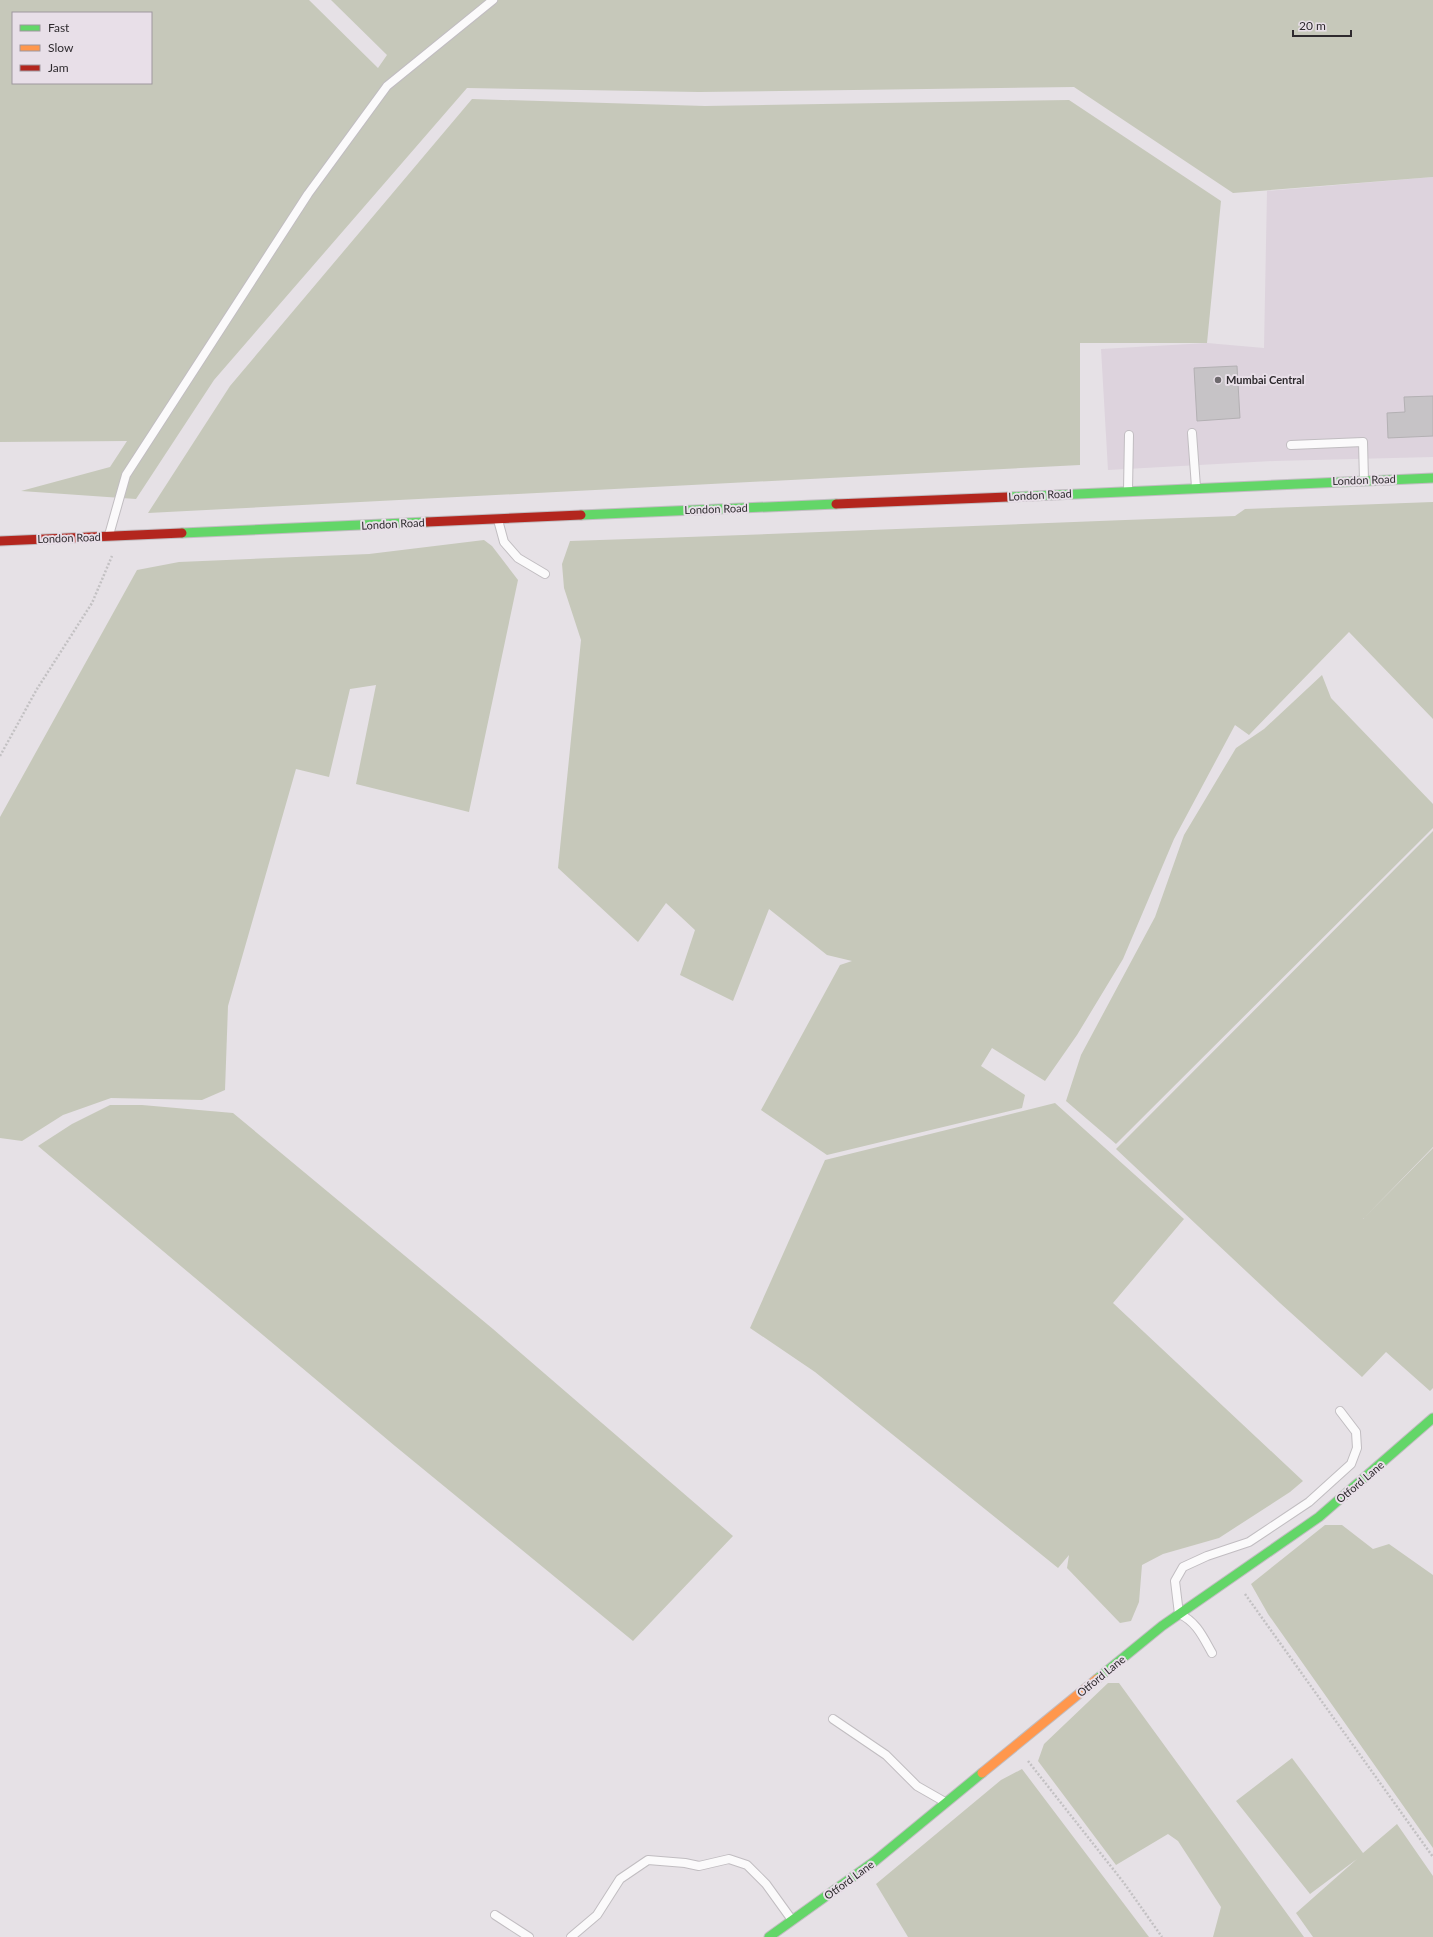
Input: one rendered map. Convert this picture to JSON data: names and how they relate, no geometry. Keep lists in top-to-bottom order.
{
  "streets": {
    "main road": ["London Road", "Otford Lane"]
  },
  "places": ["Mumbai Central"],
  "legend": ["Fast", "Slow", "Jam"],
  "scale_bar": "20 m"
}
